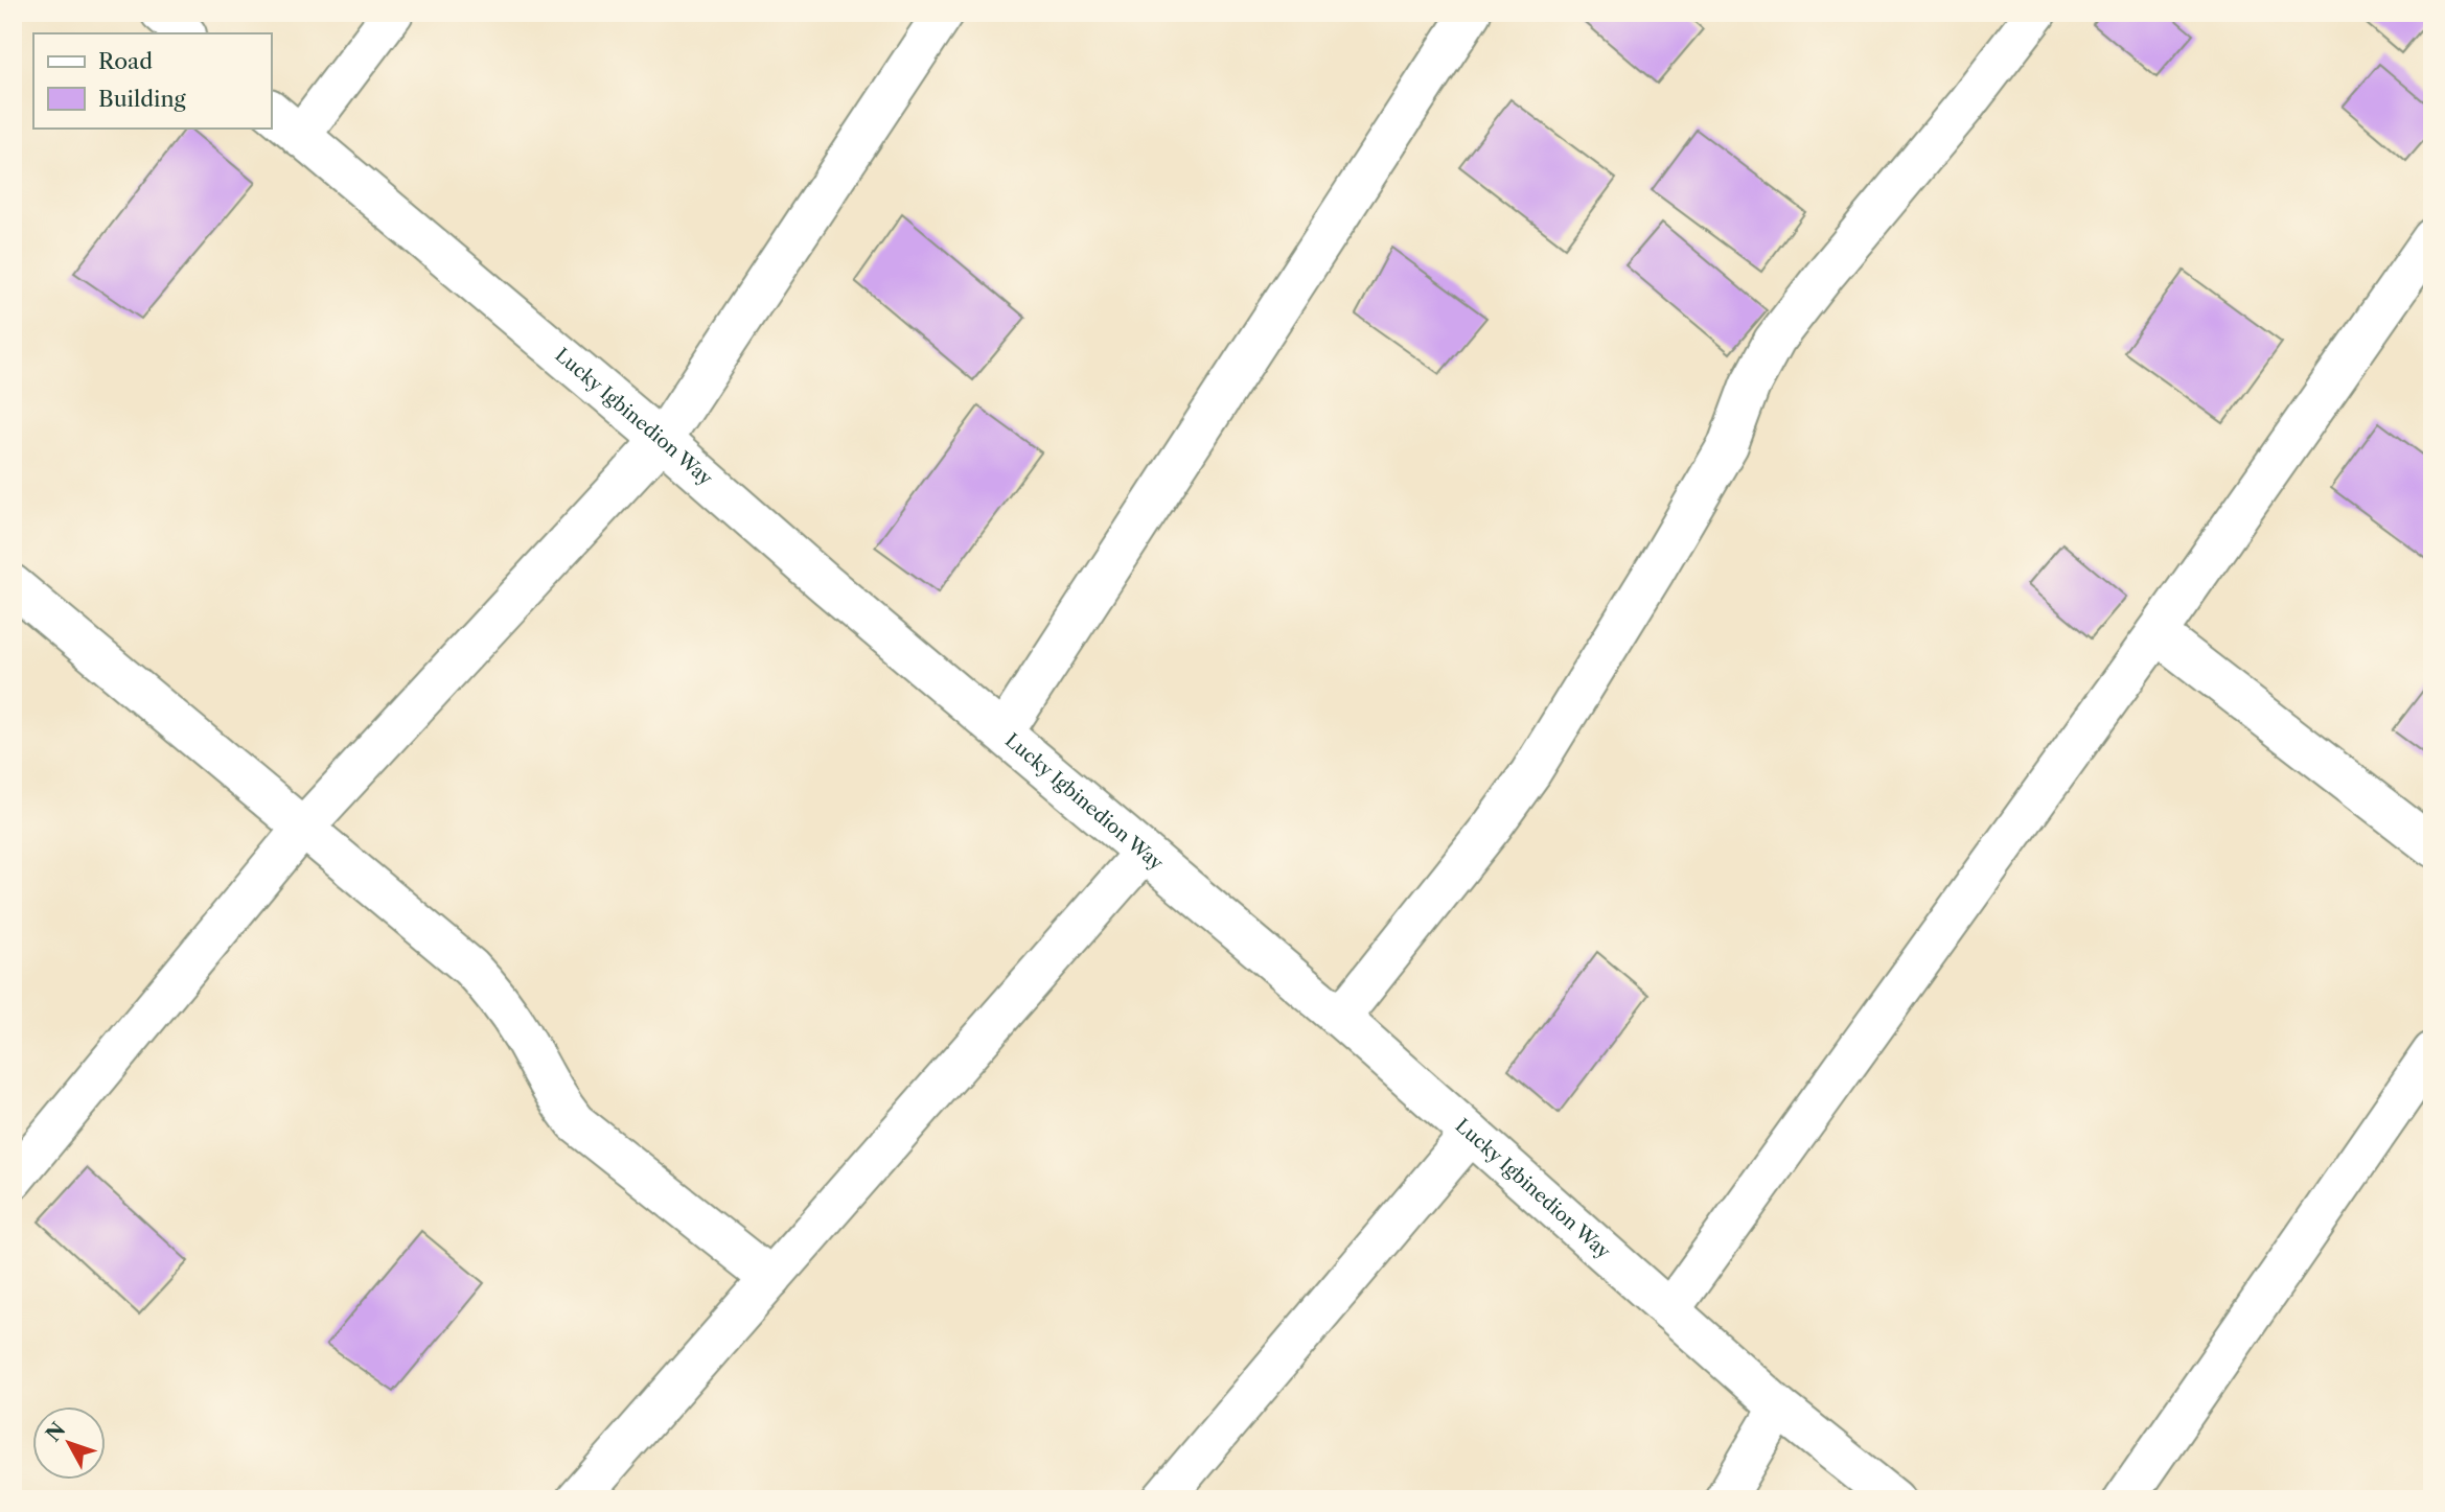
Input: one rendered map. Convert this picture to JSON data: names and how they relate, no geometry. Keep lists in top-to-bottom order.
{
  "streets": {
    "street": ["Lucky Igbinedion Way"]
  },
  "legend": ["Road", "Building"],
  "north": "top left"
}
